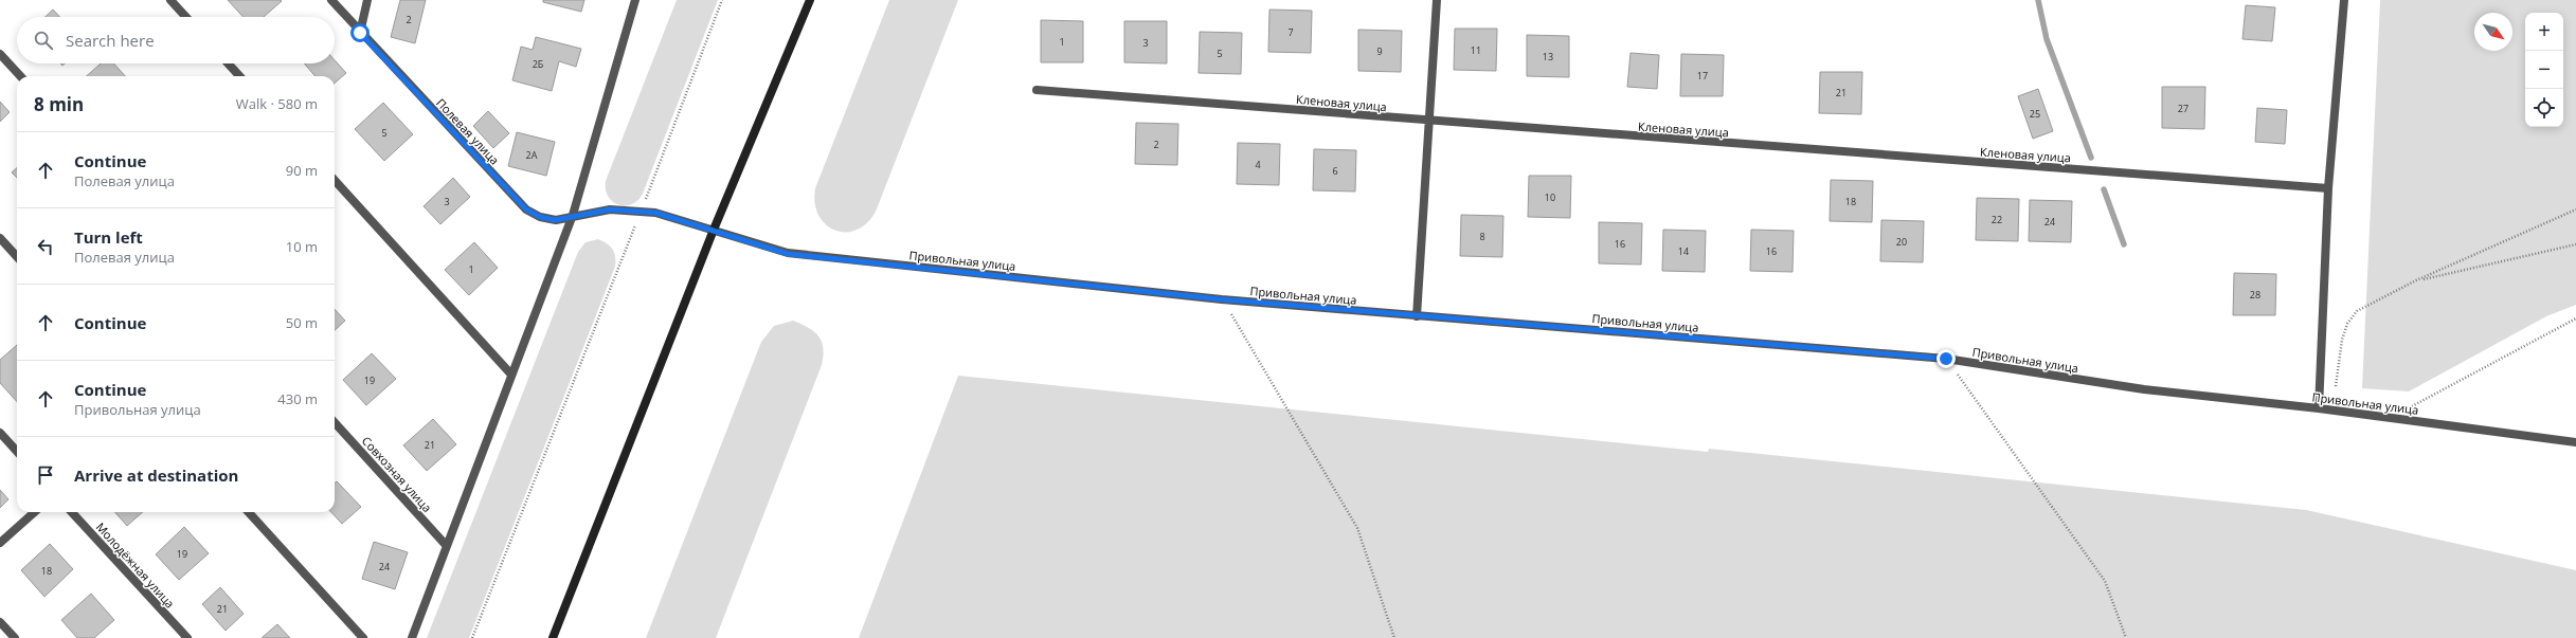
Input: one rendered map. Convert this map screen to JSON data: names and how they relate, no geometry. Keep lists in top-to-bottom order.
{
  "streets": {
    "street": [
      "Кленовая улица",
      "Полевая улица",
      "Привольная улица",
      "Совхозная улица",
      "Молодёжная улица"
    ]
  },
  "crossings": [
    ["Полевая улица", "Привольная улица"]
  ],
  "house_numbers": [
    "2",
    "7",
    "1",
    "3",
    "11",
    "9",
    "5",
    "13",
    "2Б",
    "17",
    "21",
    "27",
    "25",
    "5",
    "2",
    "2А",
    "4",
    "6",
    "10",
    "3",
    "18",
    "22",
    "24",
    "8",
    "20",
    "16",
    "14",
    "16",
    "1",
    "28",
    "19",
    "21",
    "19",
    "24",
    "18",
    "21"
  ],
  "north": "bottom right",
  "page": {
    "map_buttons": ["+", "−"],
    "search": "Search here",
    "heading": ["8 min", "Walk · 580 m"],
    "list": [
      ["Continue", "Полевая улица", "90 m"],
      ["Turn left", "Полевая улица", "10 m"],
      ["Continue", "50 m"],
      ["Continue", "Привольная улица", "430 m"],
      "Arrive at destination"
    ]
  }
}
